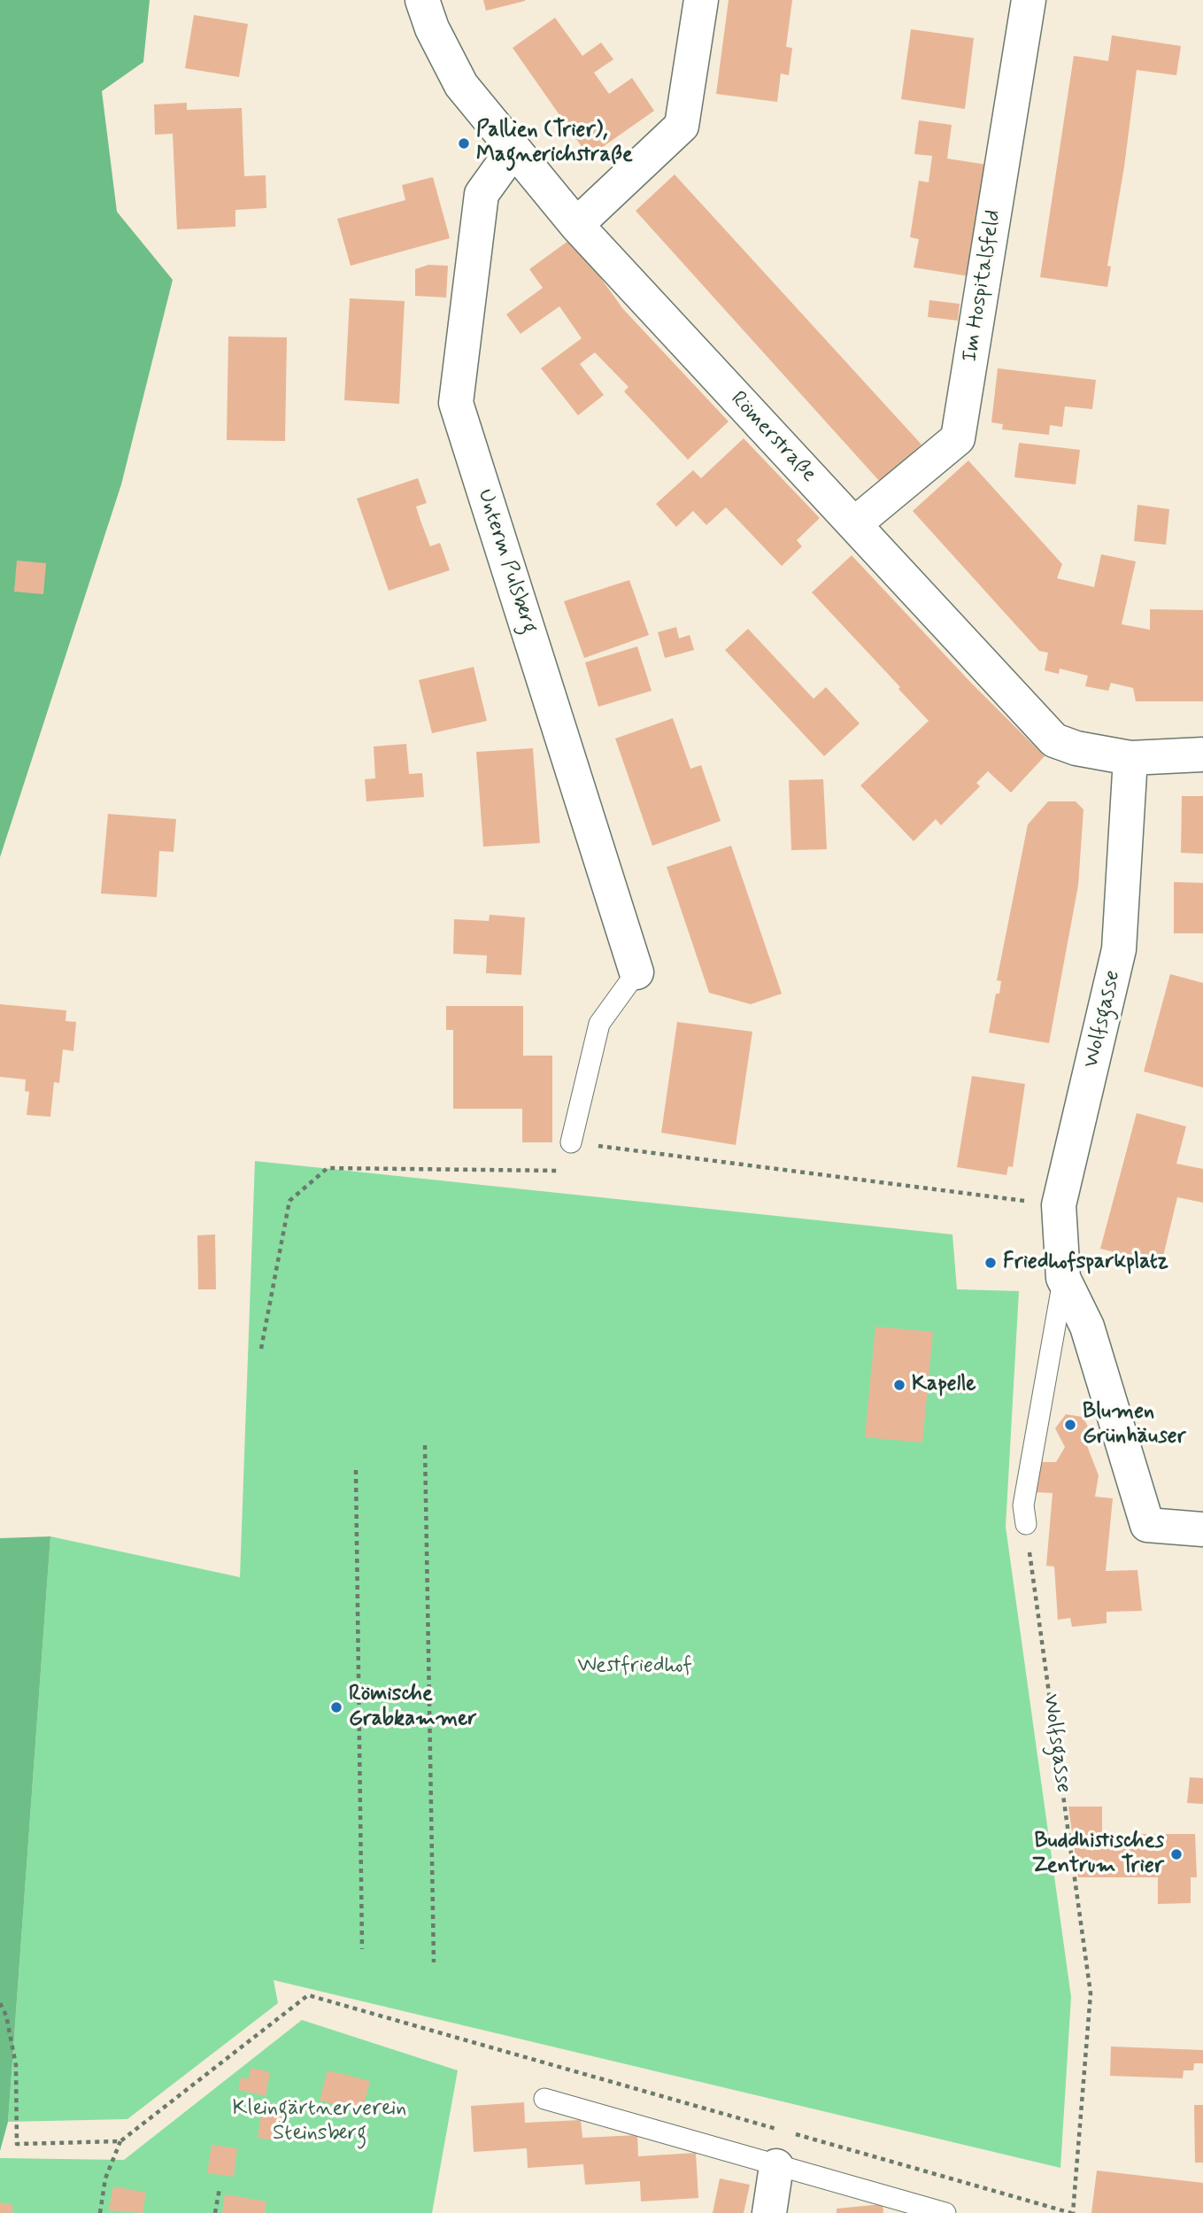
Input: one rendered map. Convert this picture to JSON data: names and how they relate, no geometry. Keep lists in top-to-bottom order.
{
  "streets": {
    "street": [
      "Im Hospitalsfeld",
      "Römerstraße",
      "Unterm Pulsberg",
      "Wolfsgasse"
    ]
  },
  "crossings": [
    ["Im Hospitalsfeld", "Römerstraße"],
    ["Römerstraße", "Unterm Pulsberg"],
    ["Römerstraße", "Wolfsgasse"]
  ],
  "parks": ["Westfriedhof", "Kleingärtnerverein Steinsberg"],
  "places": [
    "Pallien (Trier), Magnerichstraße",
    "Friedhofsparkplatz",
    "Kapelle",
    "Blumen Grünhäuser",
    "Römische Grabkammer",
    "Buddhistisches Zentrum Trier"
  ]
}
